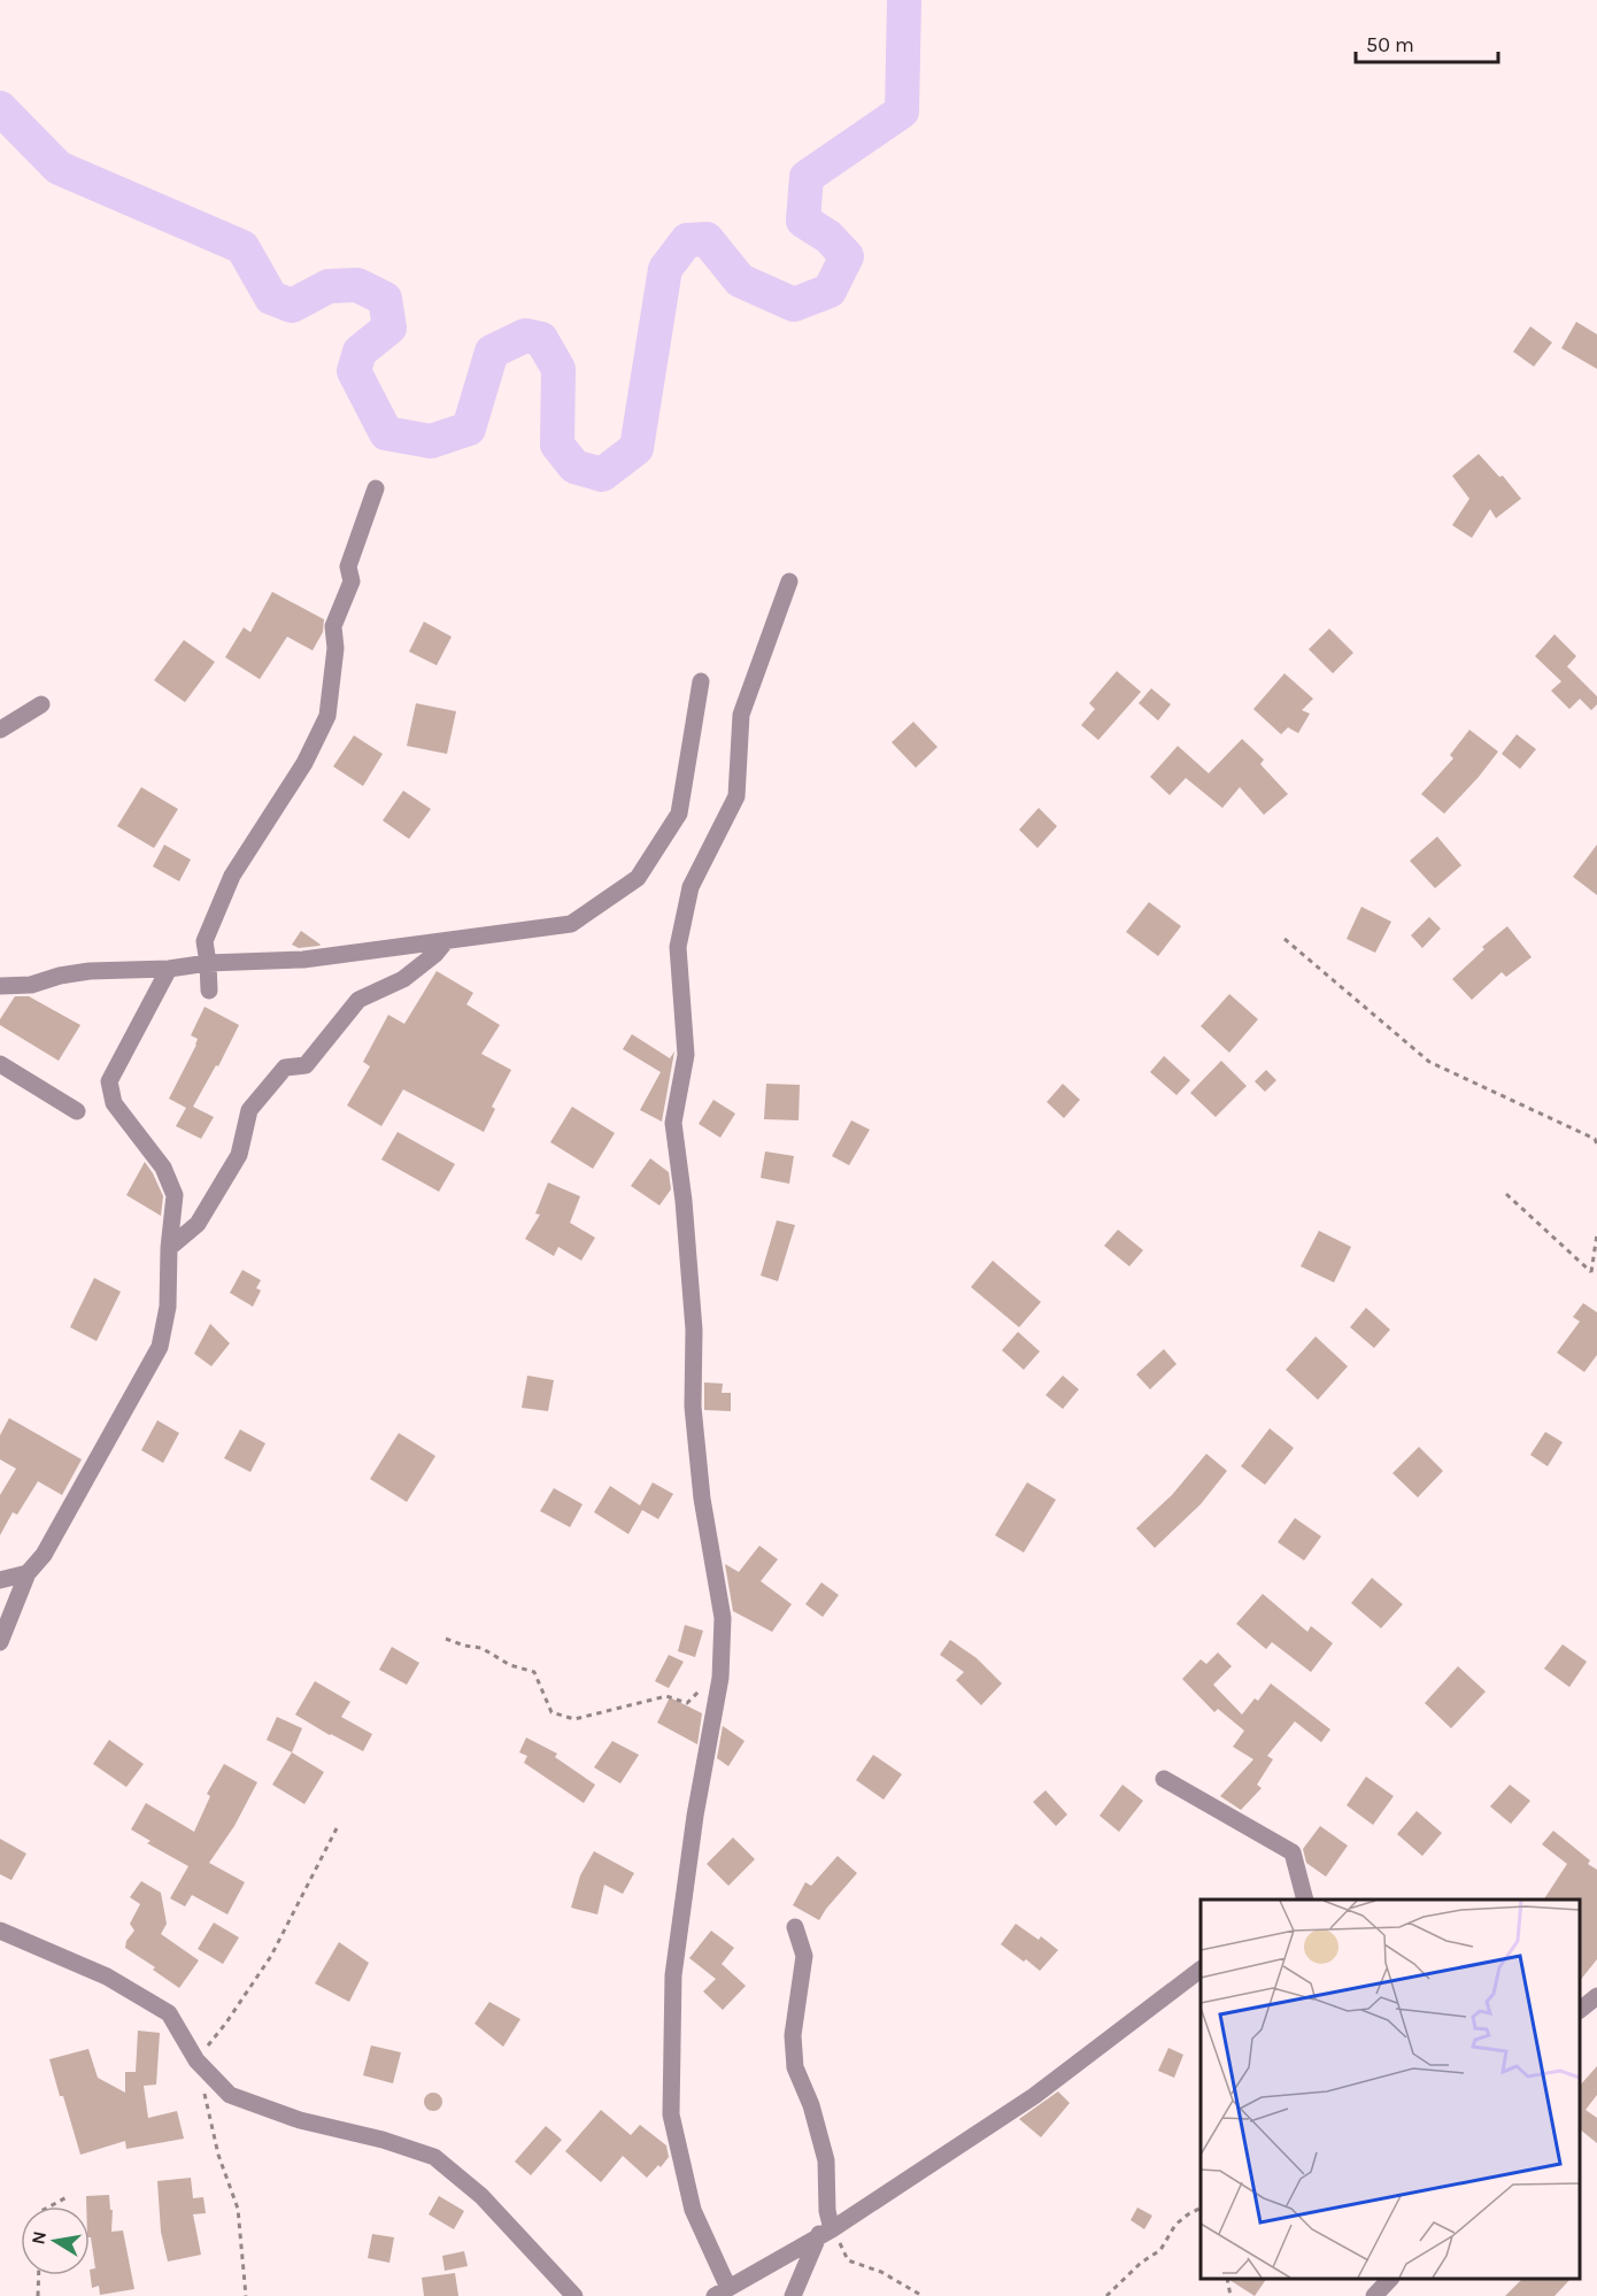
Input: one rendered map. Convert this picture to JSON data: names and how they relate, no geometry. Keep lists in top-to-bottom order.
{
  "scale_bar": "50 m",
  "north": "left"
}
